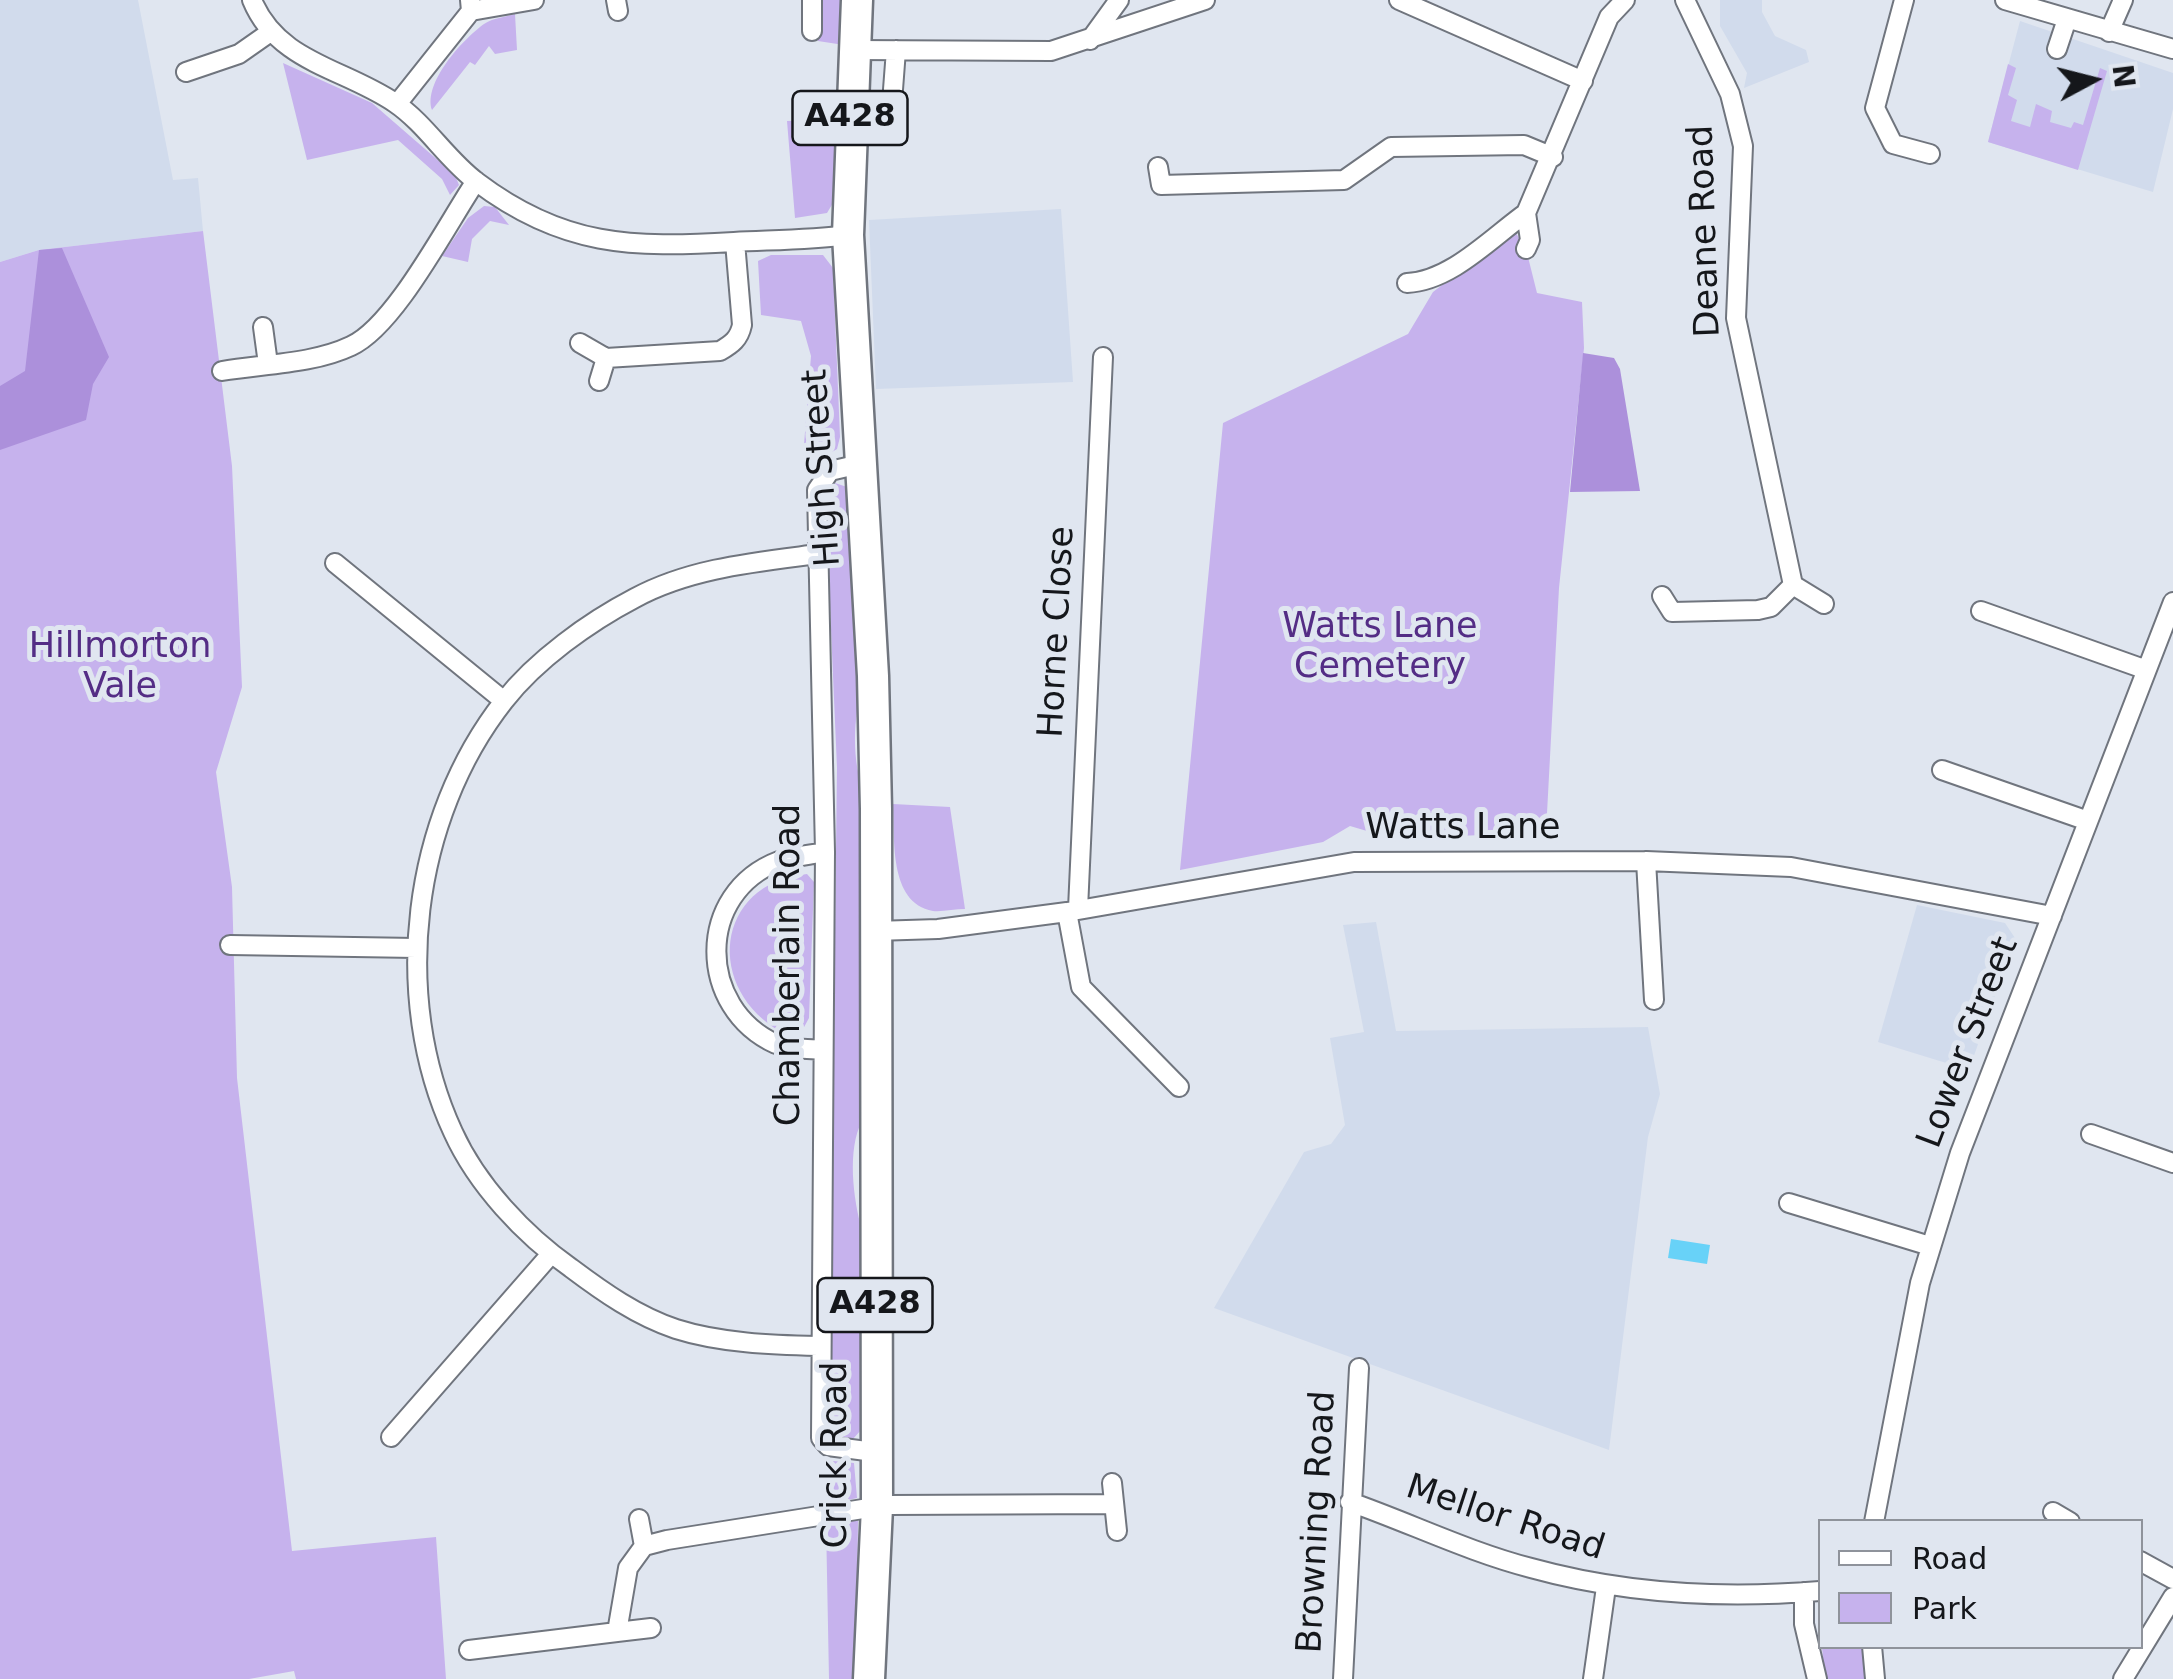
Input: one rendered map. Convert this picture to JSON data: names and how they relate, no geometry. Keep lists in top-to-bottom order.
{
  "streets": {
    "highway": ["A428", "High Street", "Crick Road"],
    "street": [
      "Deane Road",
      "Horne Close",
      "Watts Lane",
      "Chamberlain Road",
      "Lower Street",
      "Mellor Road",
      "Browning Road"
    ]
  },
  "crossings": [
    ["High Street", "Watts Lane"],
    ["High Street", "Chamberlain Road"],
    ["High Street", "Crick Road"],
    ["Horne Close", "Watts Lane"],
    ["Watts Lane", "Lower Street"],
    ["Watts Lane", "Crick Road"],
    ["Chamberlain Road", "Crick Road"],
    ["Mellor Road", "Browning Road"]
  ],
  "parks": ["Watts Lane Cemetery", "Hillmorton Vale"],
  "legend": ["Road", "Park"],
  "north": "right"
}
